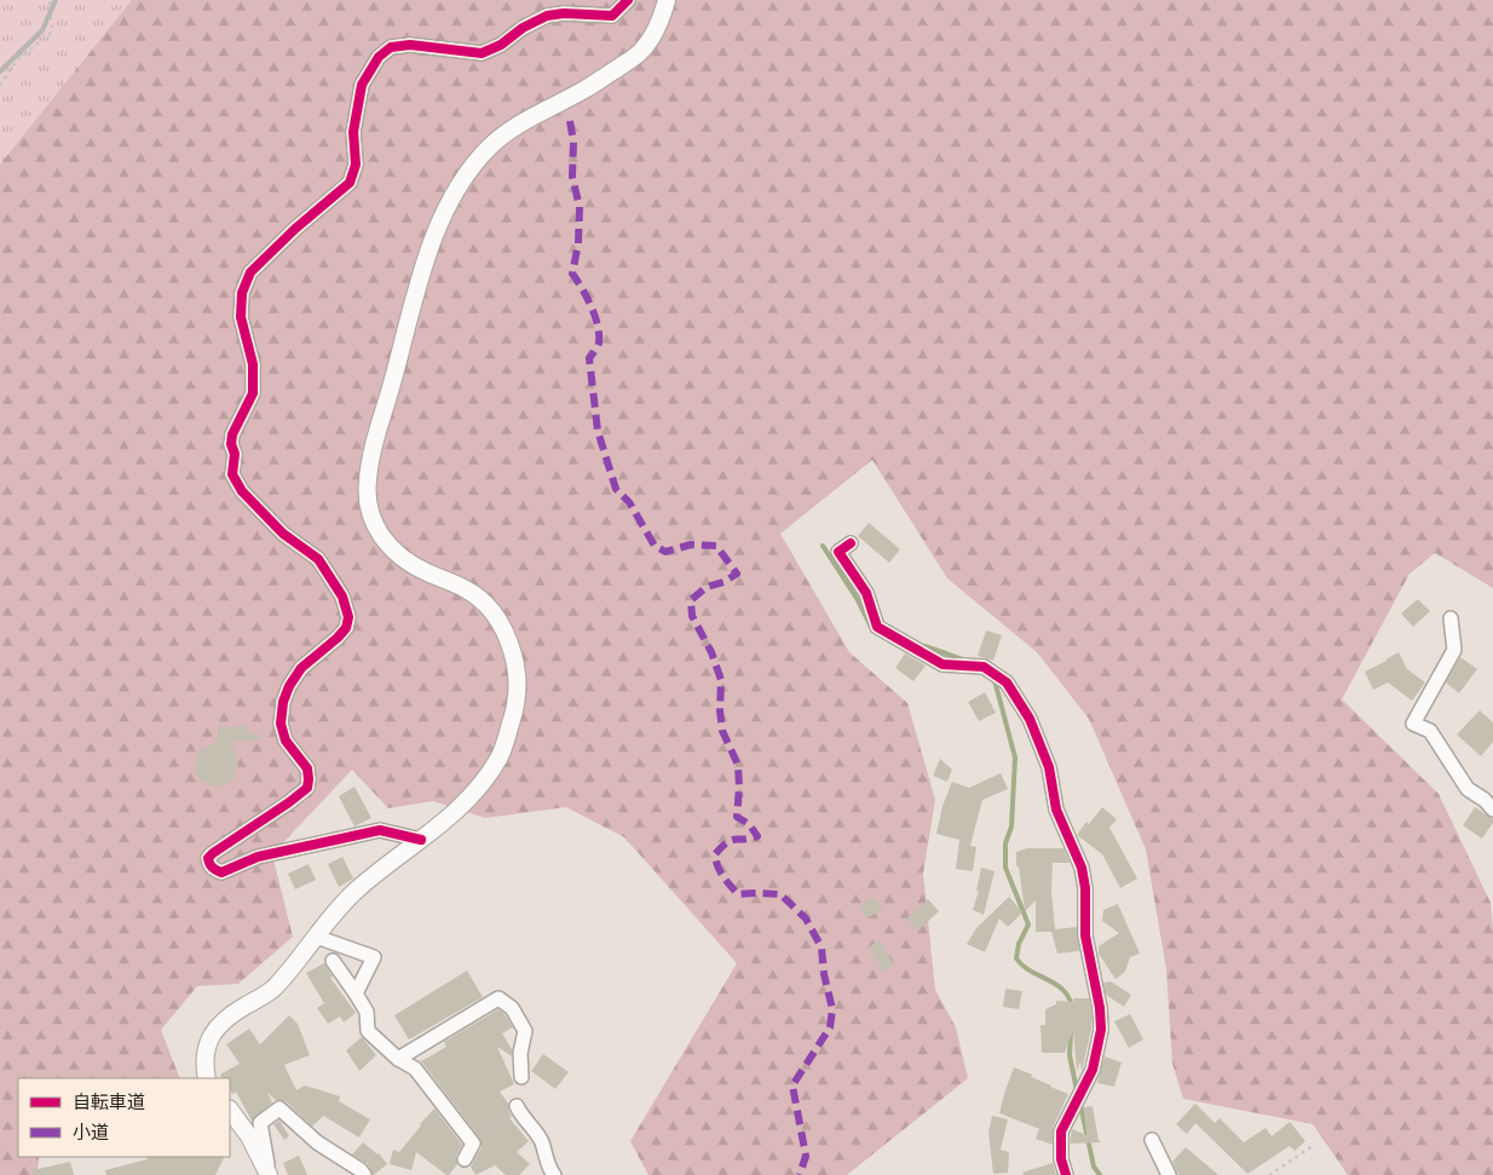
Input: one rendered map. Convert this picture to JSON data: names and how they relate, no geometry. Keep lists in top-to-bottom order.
{
  "legend": ["自転車道", "小道"]
}
